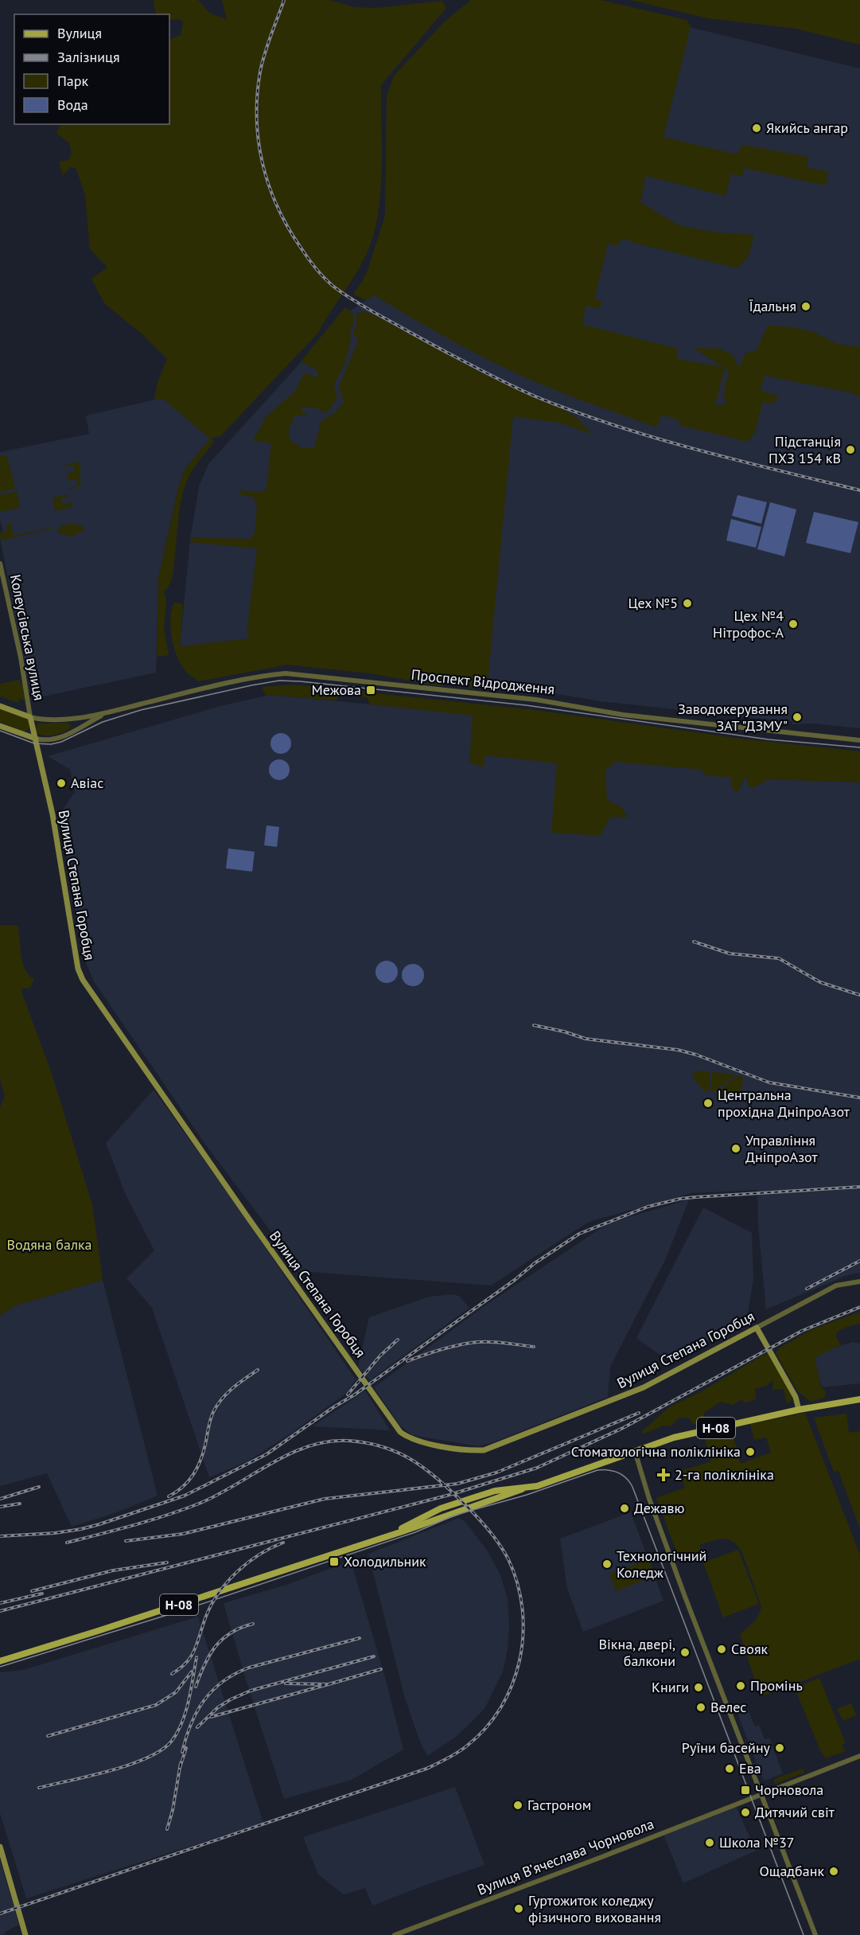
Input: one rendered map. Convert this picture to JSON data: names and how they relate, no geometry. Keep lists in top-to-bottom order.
{
  "streets": {
    "main road": ["Проспект Відродження", "Вулиця Степана Горобця", "Н-08"],
    "street": ["Колеусівська вулиця", "Вулиця Вʼячеслава Чорновола"]
  },
  "crossings": [
    ["Колеусівська вулиця", "Проспект Відродження"],
    ["Колеусівська вулиця", "Вулиця Степана Горобця"],
    ["Проспект Відродження", "Вулиця Степана Горобця"]
  ],
  "parks": ["Водяна балка"],
  "places": {
    "other": [
      "Якийсь ангар",
      "Їдальня",
      "Підстанція ПХЗ 154 кВ",
      "Цех №5",
      "Цех №4 Нітрофос-А",
      "Заводокерування ЗАТ \"ДЗМУ\"",
      "Авіас",
      "Центральна прохідна ДніпроАзот",
      "Управління ДніпроАзот",
      "Стоматологічна поліклініка",
      "Дежавю",
      "Технологічний Коледж",
      "Свояк",
      "Вікна, двері, балкони",
      "Промінь",
      "Книги",
      "Велес",
      "Руїни басейну",
      "Ева",
      "Гастроном",
      "Дитячий світ",
      "Школа №37",
      "Ощадбанк",
      "Гуртожиток коледжу фізичного виховання"
    ],
    "transit": ["Межова", "Холодильник", "Чорновола"],
    "health": ["2-га поліклініка"]
  },
  "legend": [
    "Вулиця",
    "Залізниця",
    "Парк",
    "Вода"
  ]
}
